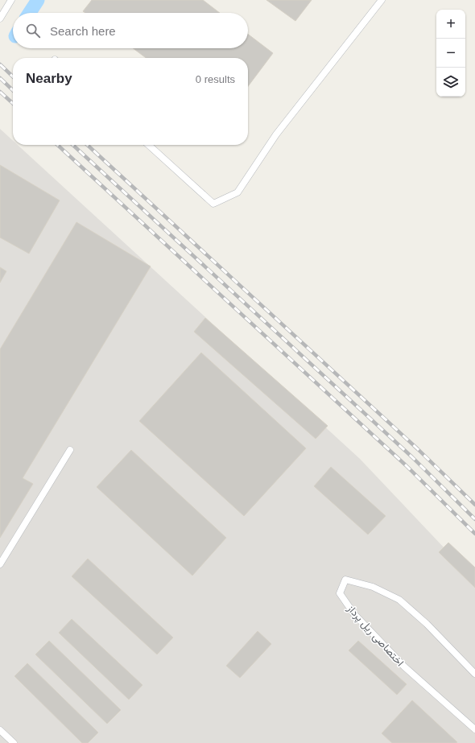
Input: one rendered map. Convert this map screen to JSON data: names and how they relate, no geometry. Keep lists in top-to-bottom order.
{
  "streets": {
    "lane": ["اختصاصی ریل پرداز"]
  },
  "page": {
    "map_buttons": ["+", "−"],
    "search": "Search here",
    "heading": ["Nearby", "0 results"]
  }
}
